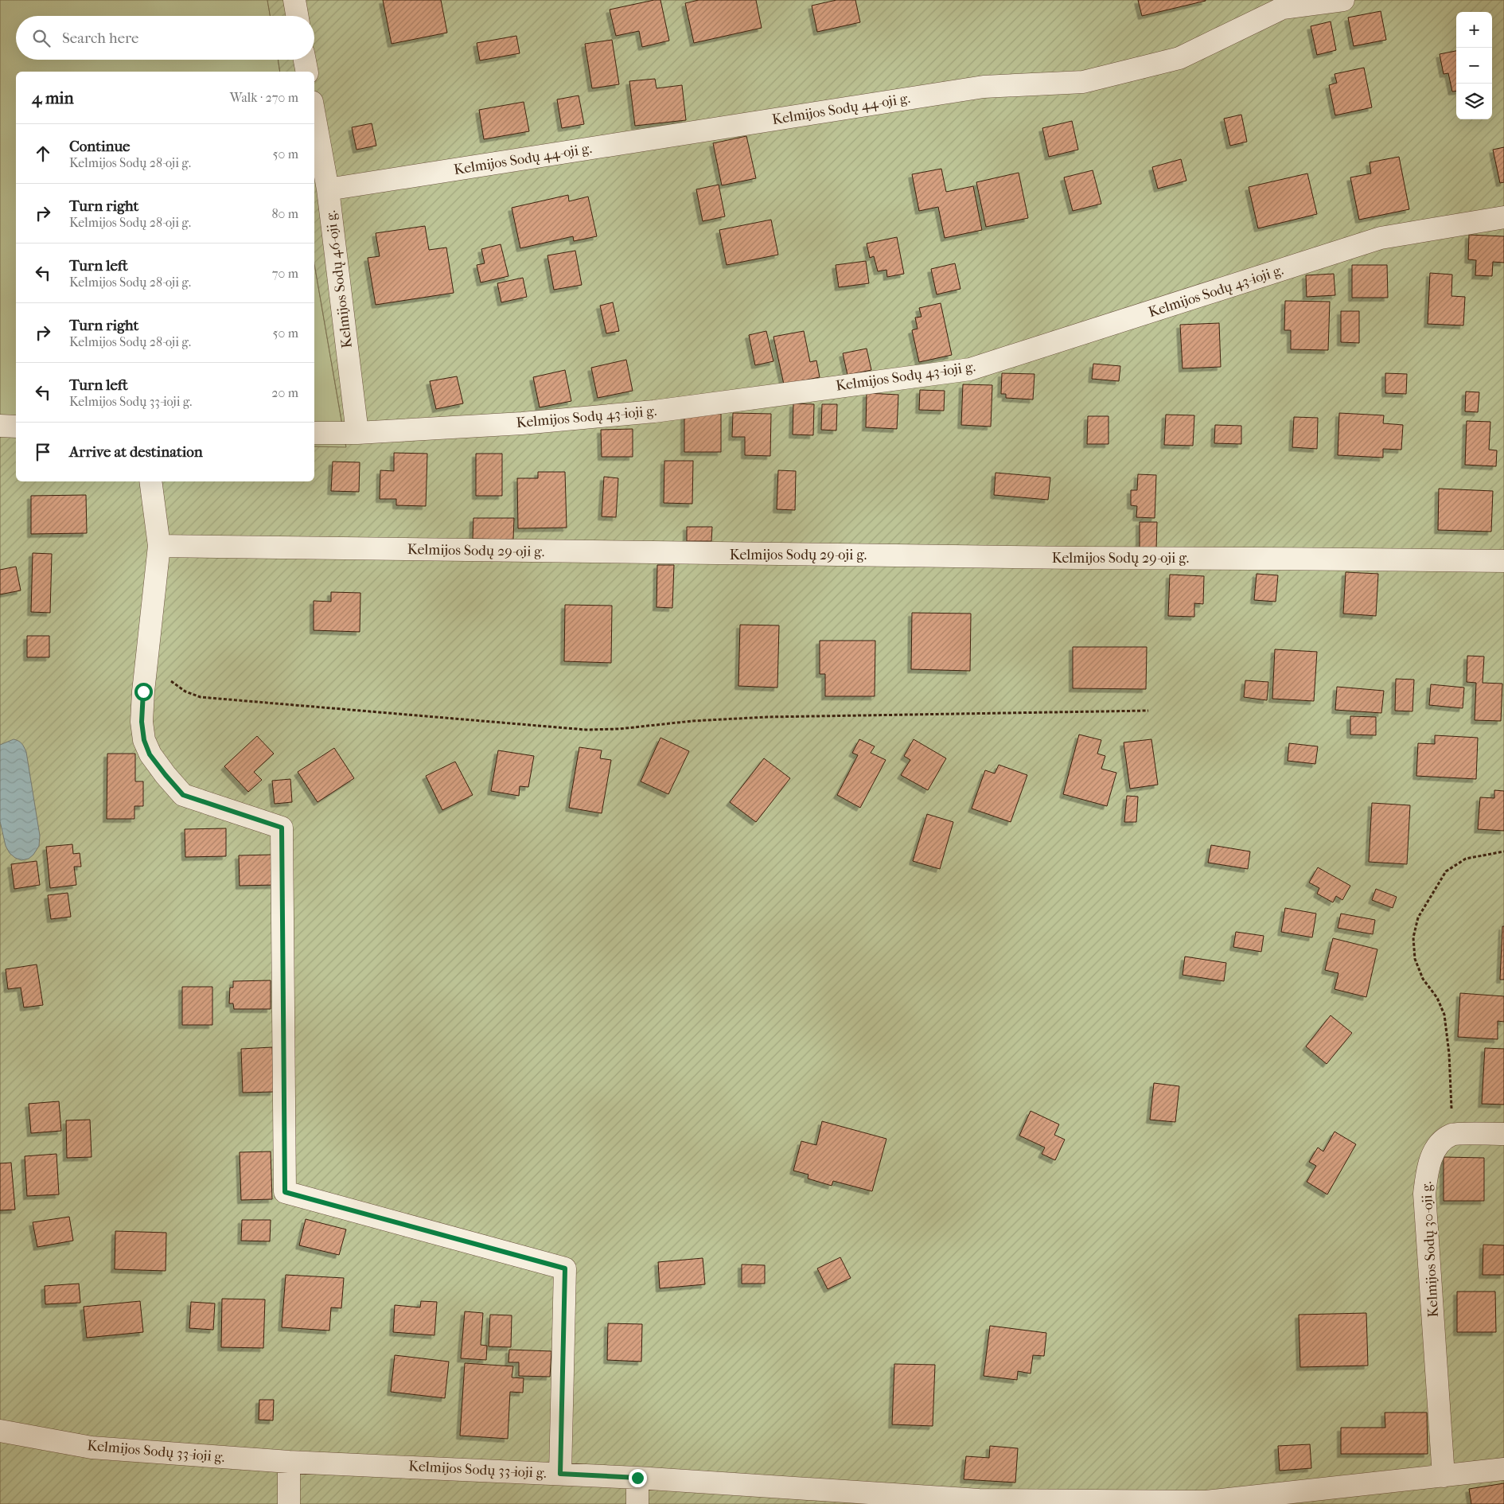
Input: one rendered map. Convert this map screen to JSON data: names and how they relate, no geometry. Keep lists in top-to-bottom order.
{
  "streets": {
    "street": [
      "Kelmijos Sodų 44-oji g.",
      "Kelmijos Sodų 46-oji g.",
      "Kelmijos Sodų 43-ioji g.",
      "Kelmijos Sodų 29-oji g.",
      "Kelmijos Sodų 30-oji g.",
      "Kelmijos Sodų 33-ioji g."
    ]
  },
  "crossings": [
    ["Kelmijos Sodų 44-oji g.", "Kelmijos Sodų 46-oji g."],
    ["Kelmijos Sodų 46-oji g.", "Kelmijos Sodų 43-ioji g."],
    ["Kelmijos Sodų 30-oji g.", "Kelmijos Sodų 33-ioji g."]
  ],
  "page": {
    "map_buttons": ["+", "−"],
    "search": "Search here",
    "heading": ["4 min", "Walk · 270 m"],
    "list": [
      ["Continue", "Kelmijos Sodų 28-oji g.", "50 m"],
      ["Turn right", "Kelmijos Sodų 28-oji g.", "80 m"],
      ["Turn left", "Kelmijos Sodų 28-oji g.", "70 m"],
      ["Turn right", "Kelmijos Sodų 28-oji g.", "50 m"],
      ["Turn left", "Kelmijos Sodų 33-ioji g.", "20 m"],
      "Arrive at destination"
    ]
  }
}
